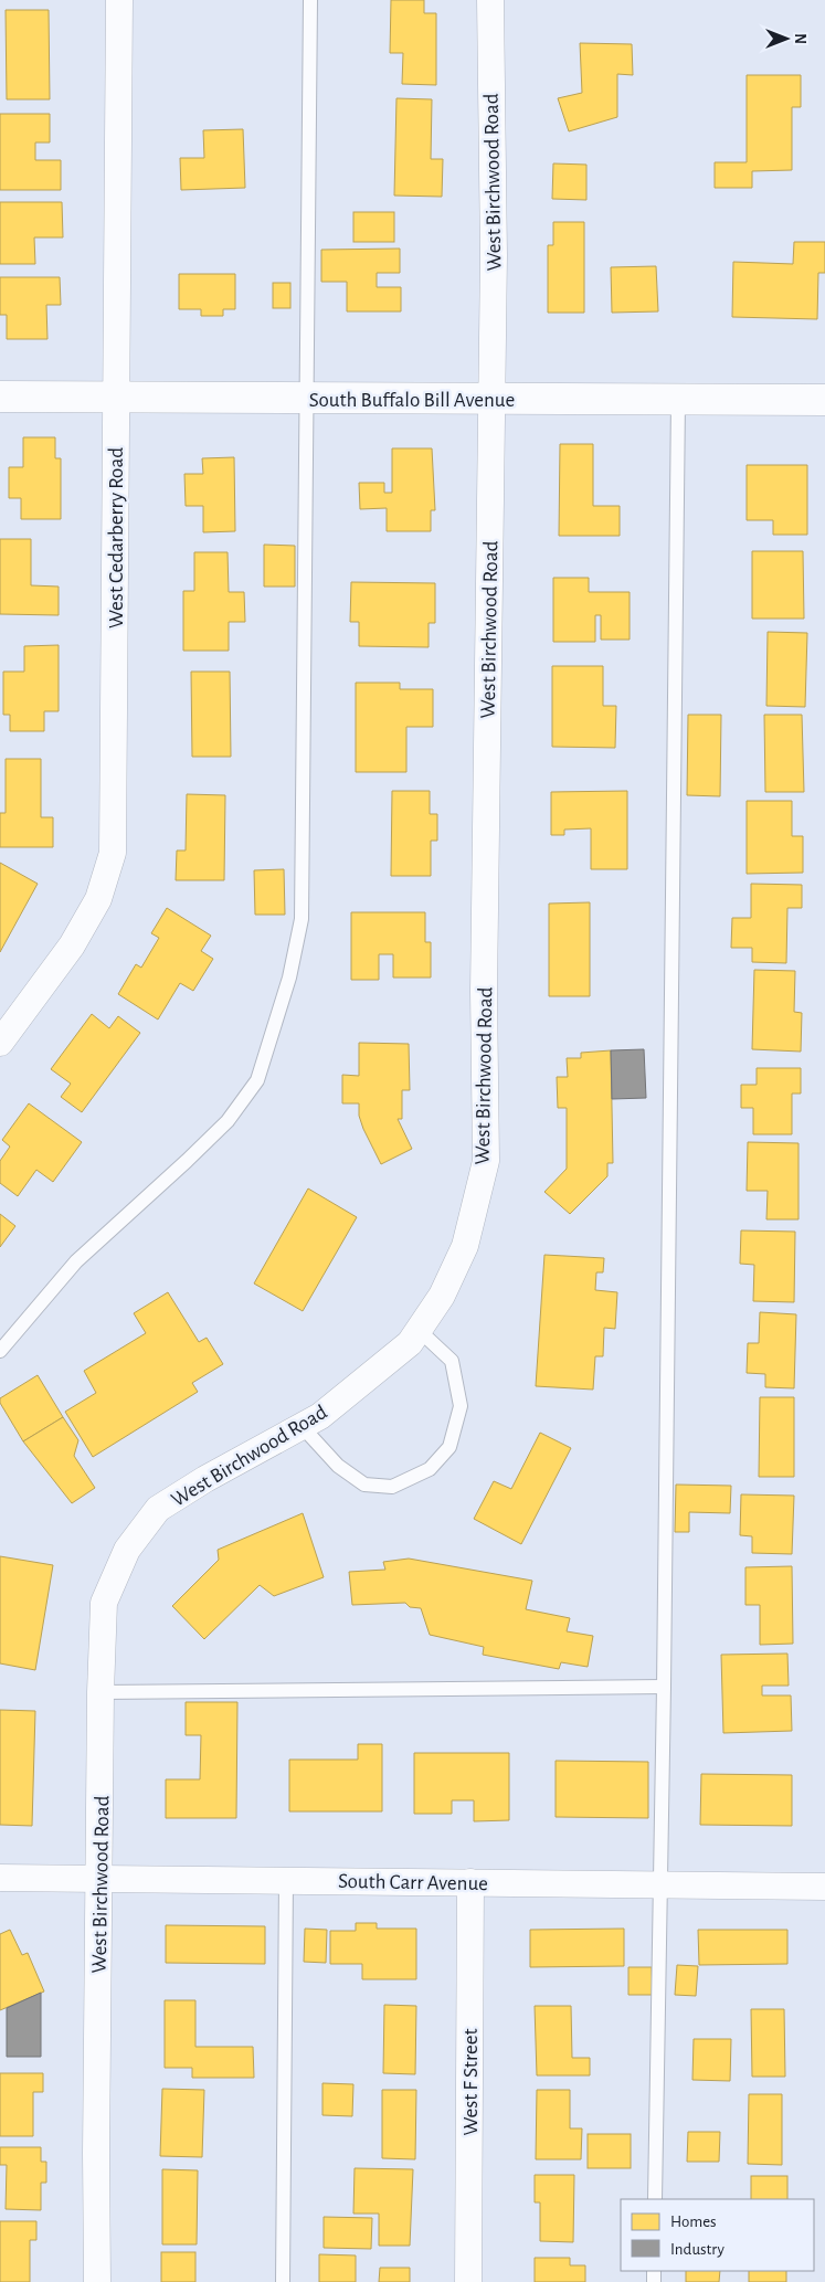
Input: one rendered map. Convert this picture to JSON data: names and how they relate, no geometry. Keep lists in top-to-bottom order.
{
  "streets": {
    "main road": ["South Buffalo Bill Avenue"],
    "street": [
      "West Birchwood Road",
      "West Cedarberry Road",
      "South Carr Avenue",
      "West F Street"
    ]
  },
  "crossings": [
    ["West Birchwood Road", "South Buffalo Bill Avenue"],
    ["West Birchwood Road", "South Carr Avenue"],
    ["South Buffalo Bill Avenue", "West Cedarberry Road"],
    ["South Carr Avenue", "West F Street"]
  ],
  "legend": ["Homes", "Industry"],
  "north": "right"
}
